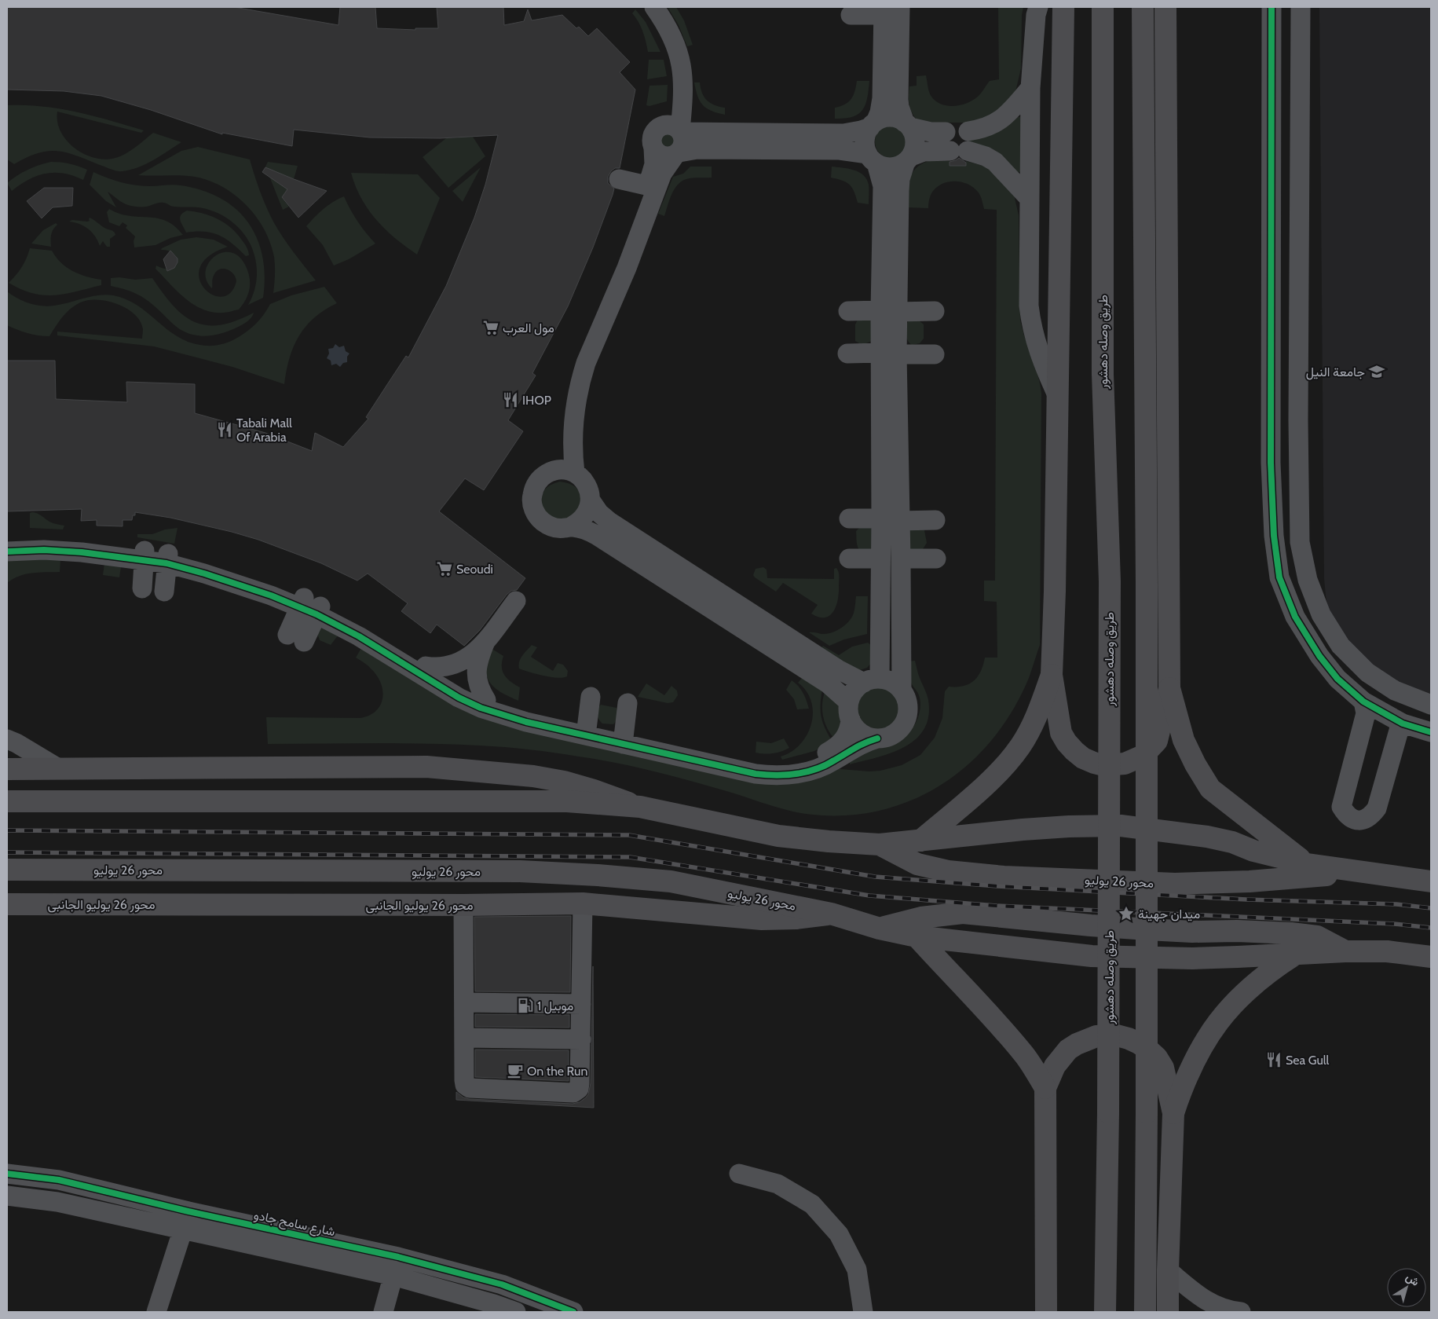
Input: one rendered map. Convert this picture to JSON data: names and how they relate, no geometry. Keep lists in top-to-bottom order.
{
  "streets": {
    "main road": ["طريق وصله دهشور", "محور 26 يوليو", "محور 26 يوليو الجانبى"],
    "street": ["شارع سامح جادو"]
  },
  "crossings": [
    ["محور 26 يوليو", "محور 26 يوليو الجانبى"]
  ],
  "places": {
    "supermarket": ["مول العرب", "Seoudi"],
    "school or university": ["جامعة النيل"],
    "restaurant": ["IHOP", "Tabali Mall Of Arabia", "Sea Gull"],
    "place": ["ميدان جهينة"],
    "fuel station": ["موبيل 1"],
    "cafe": ["On the Run"]
  },
  "north": "top right"
}
